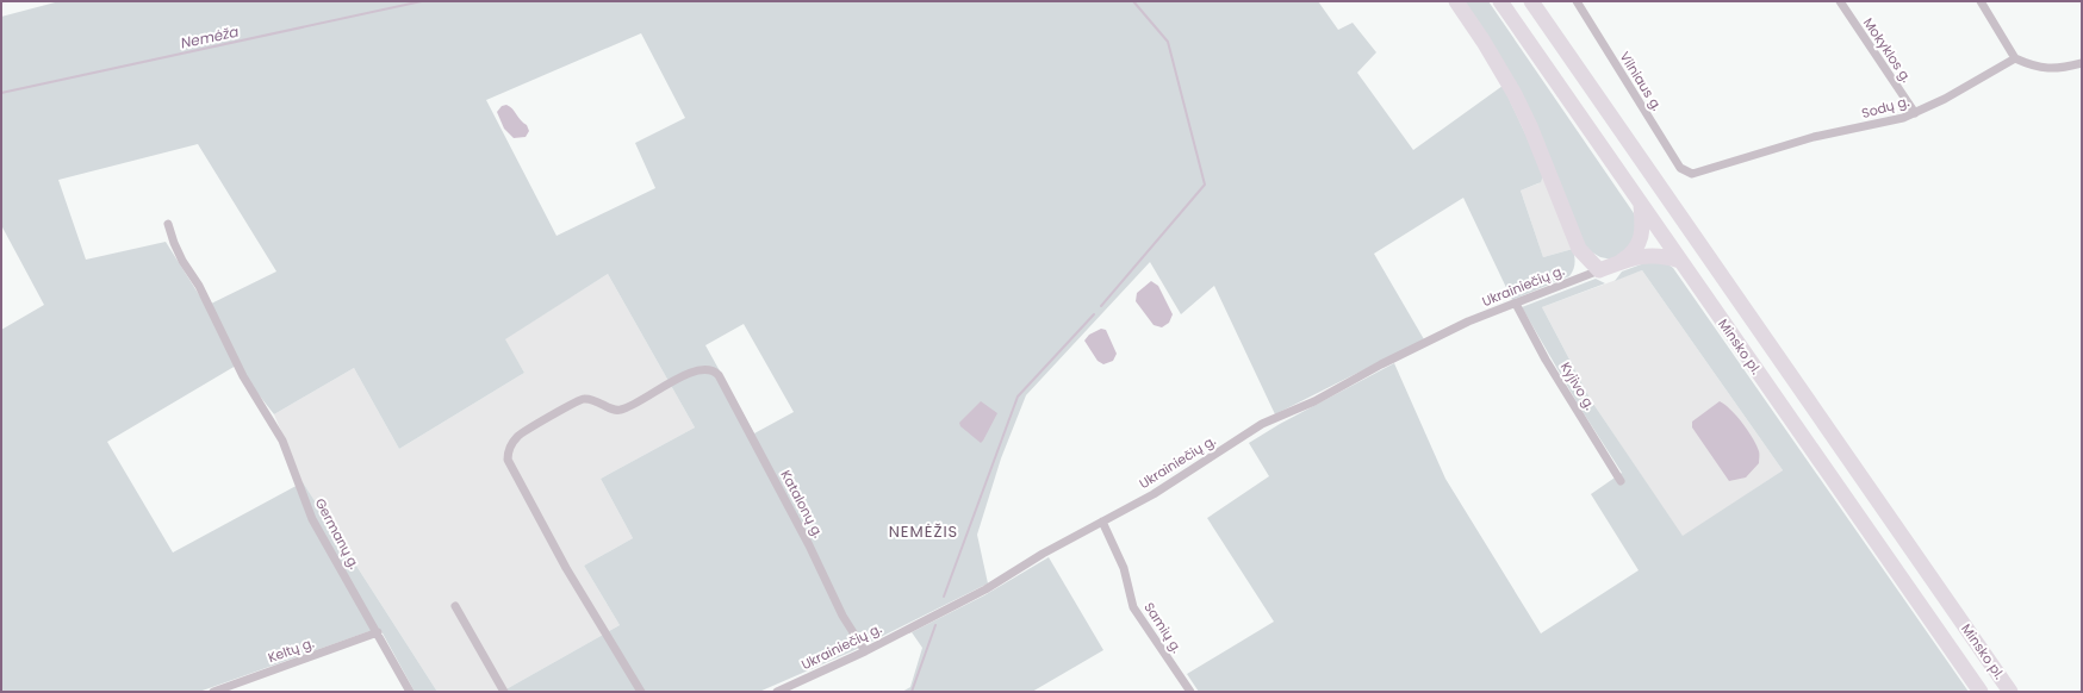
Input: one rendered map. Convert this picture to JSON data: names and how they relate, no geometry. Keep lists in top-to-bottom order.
{
  "streets": {
    "highway": ["Minsko pl."],
    "street": [
      "Mokyklos g.",
      "Vilniaus g.",
      "Sodų g.",
      "Ukrainiečių g.",
      "Kyjivo g.",
      "Katalonų g.",
      "Germanų g.",
      "Samių g.",
      "Keltų g."
    ]
  },
  "crossings": [
    ["Mokyklos g.", "Sodų g."],
    ["Vilniaus g.", "Sodų g."],
    ["Ukrainiečių g.", "Kyjivo g."],
    ["Ukrainiečių g.", "Katalonų g."],
    ["Ukrainiečių g.", "Samių g."],
    ["Germanų g.", "Keltų g."]
  ],
  "districts": ["NEMĖŽIS"],
  "water": ["Nemėža"]
}
